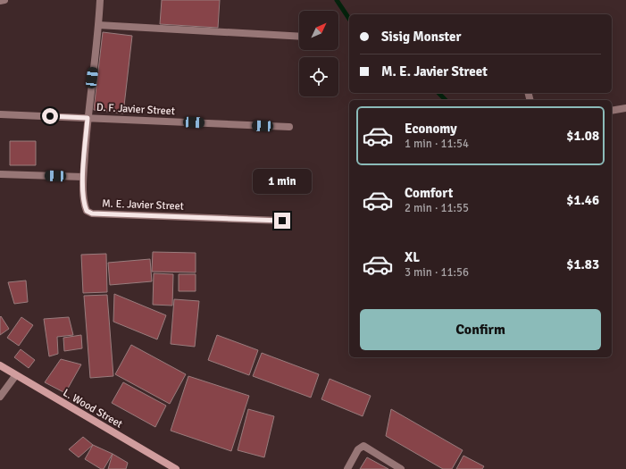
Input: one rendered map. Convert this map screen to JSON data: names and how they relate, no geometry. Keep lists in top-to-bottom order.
{
  "streets": {
    "main road": ["L. Wood Street"],
    "street": ["D. F. Javier Street", "M. E. Javier Street"]
  },
  "crossings": [
    ["D. F. Javier Street", "M. E. Javier Street"]
  ],
  "north": "top right",
  "page": {
    "banner": ["Sisig Monster", "M. E. Javier Street"],
    "list": [
      {
        "name": "Economy",
        "note": "1 min · 11:54",
        "value": "$1.08"
      },
      {
        "name": "Comfort",
        "note": "2 min · 11:55",
        "value": "$1.46"
      },
      {
        "name": "XL",
        "note": "3 min · 11:56",
        "value": "$1.83"
      }
    ],
    "bubble": "1 min",
    "buttons": "Confirm"
  }
}
